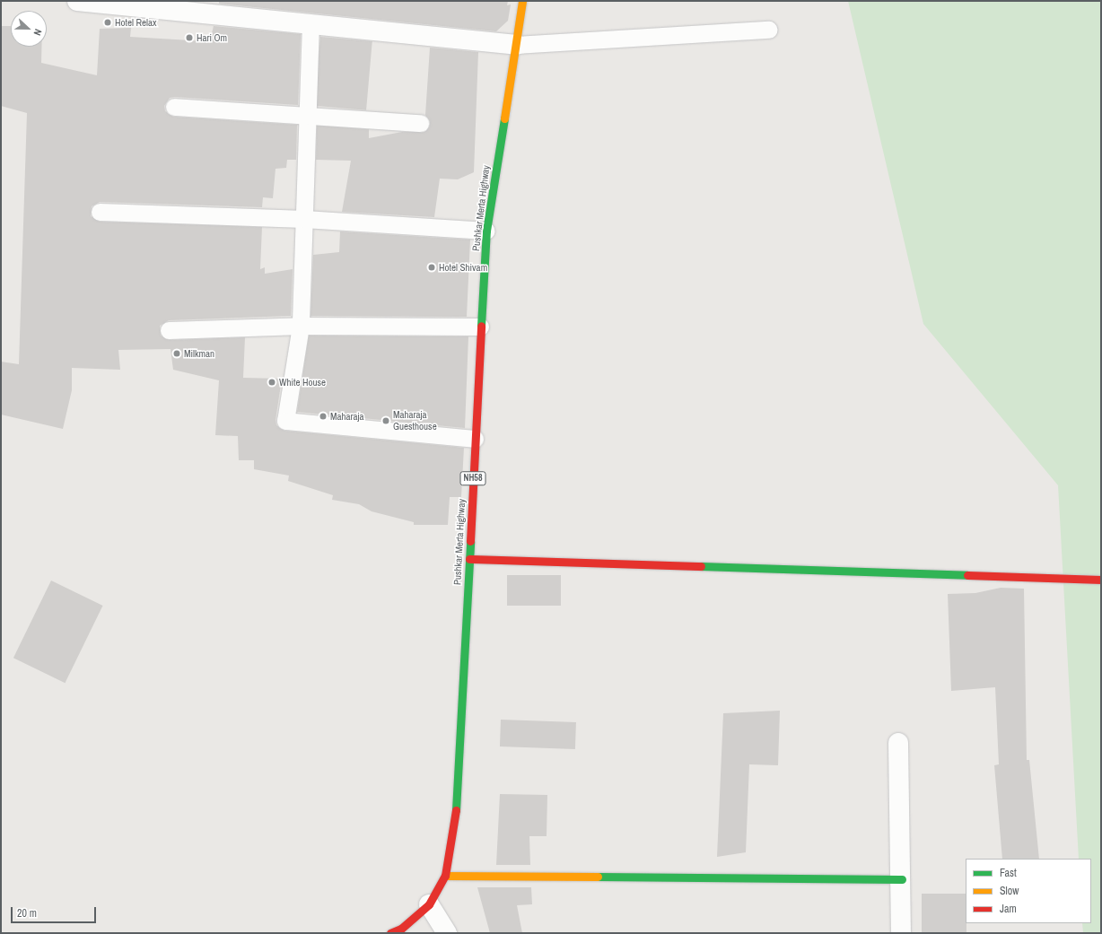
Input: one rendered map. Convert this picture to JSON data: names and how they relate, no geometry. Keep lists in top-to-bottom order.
{
  "streets": {
    "main road": ["Pushkar Merta Highway", "NH58"]
  },
  "places": [
    "Hotel Relax",
    "Hari Om",
    "Hotel Shivam",
    "Milkman",
    "White House",
    "Maharaja",
    "Maharaja Guesthouse"
  ],
  "legend": ["Fast", "Slow", "Jam"],
  "scale_bar": "20 m",
  "north": "right"
}
